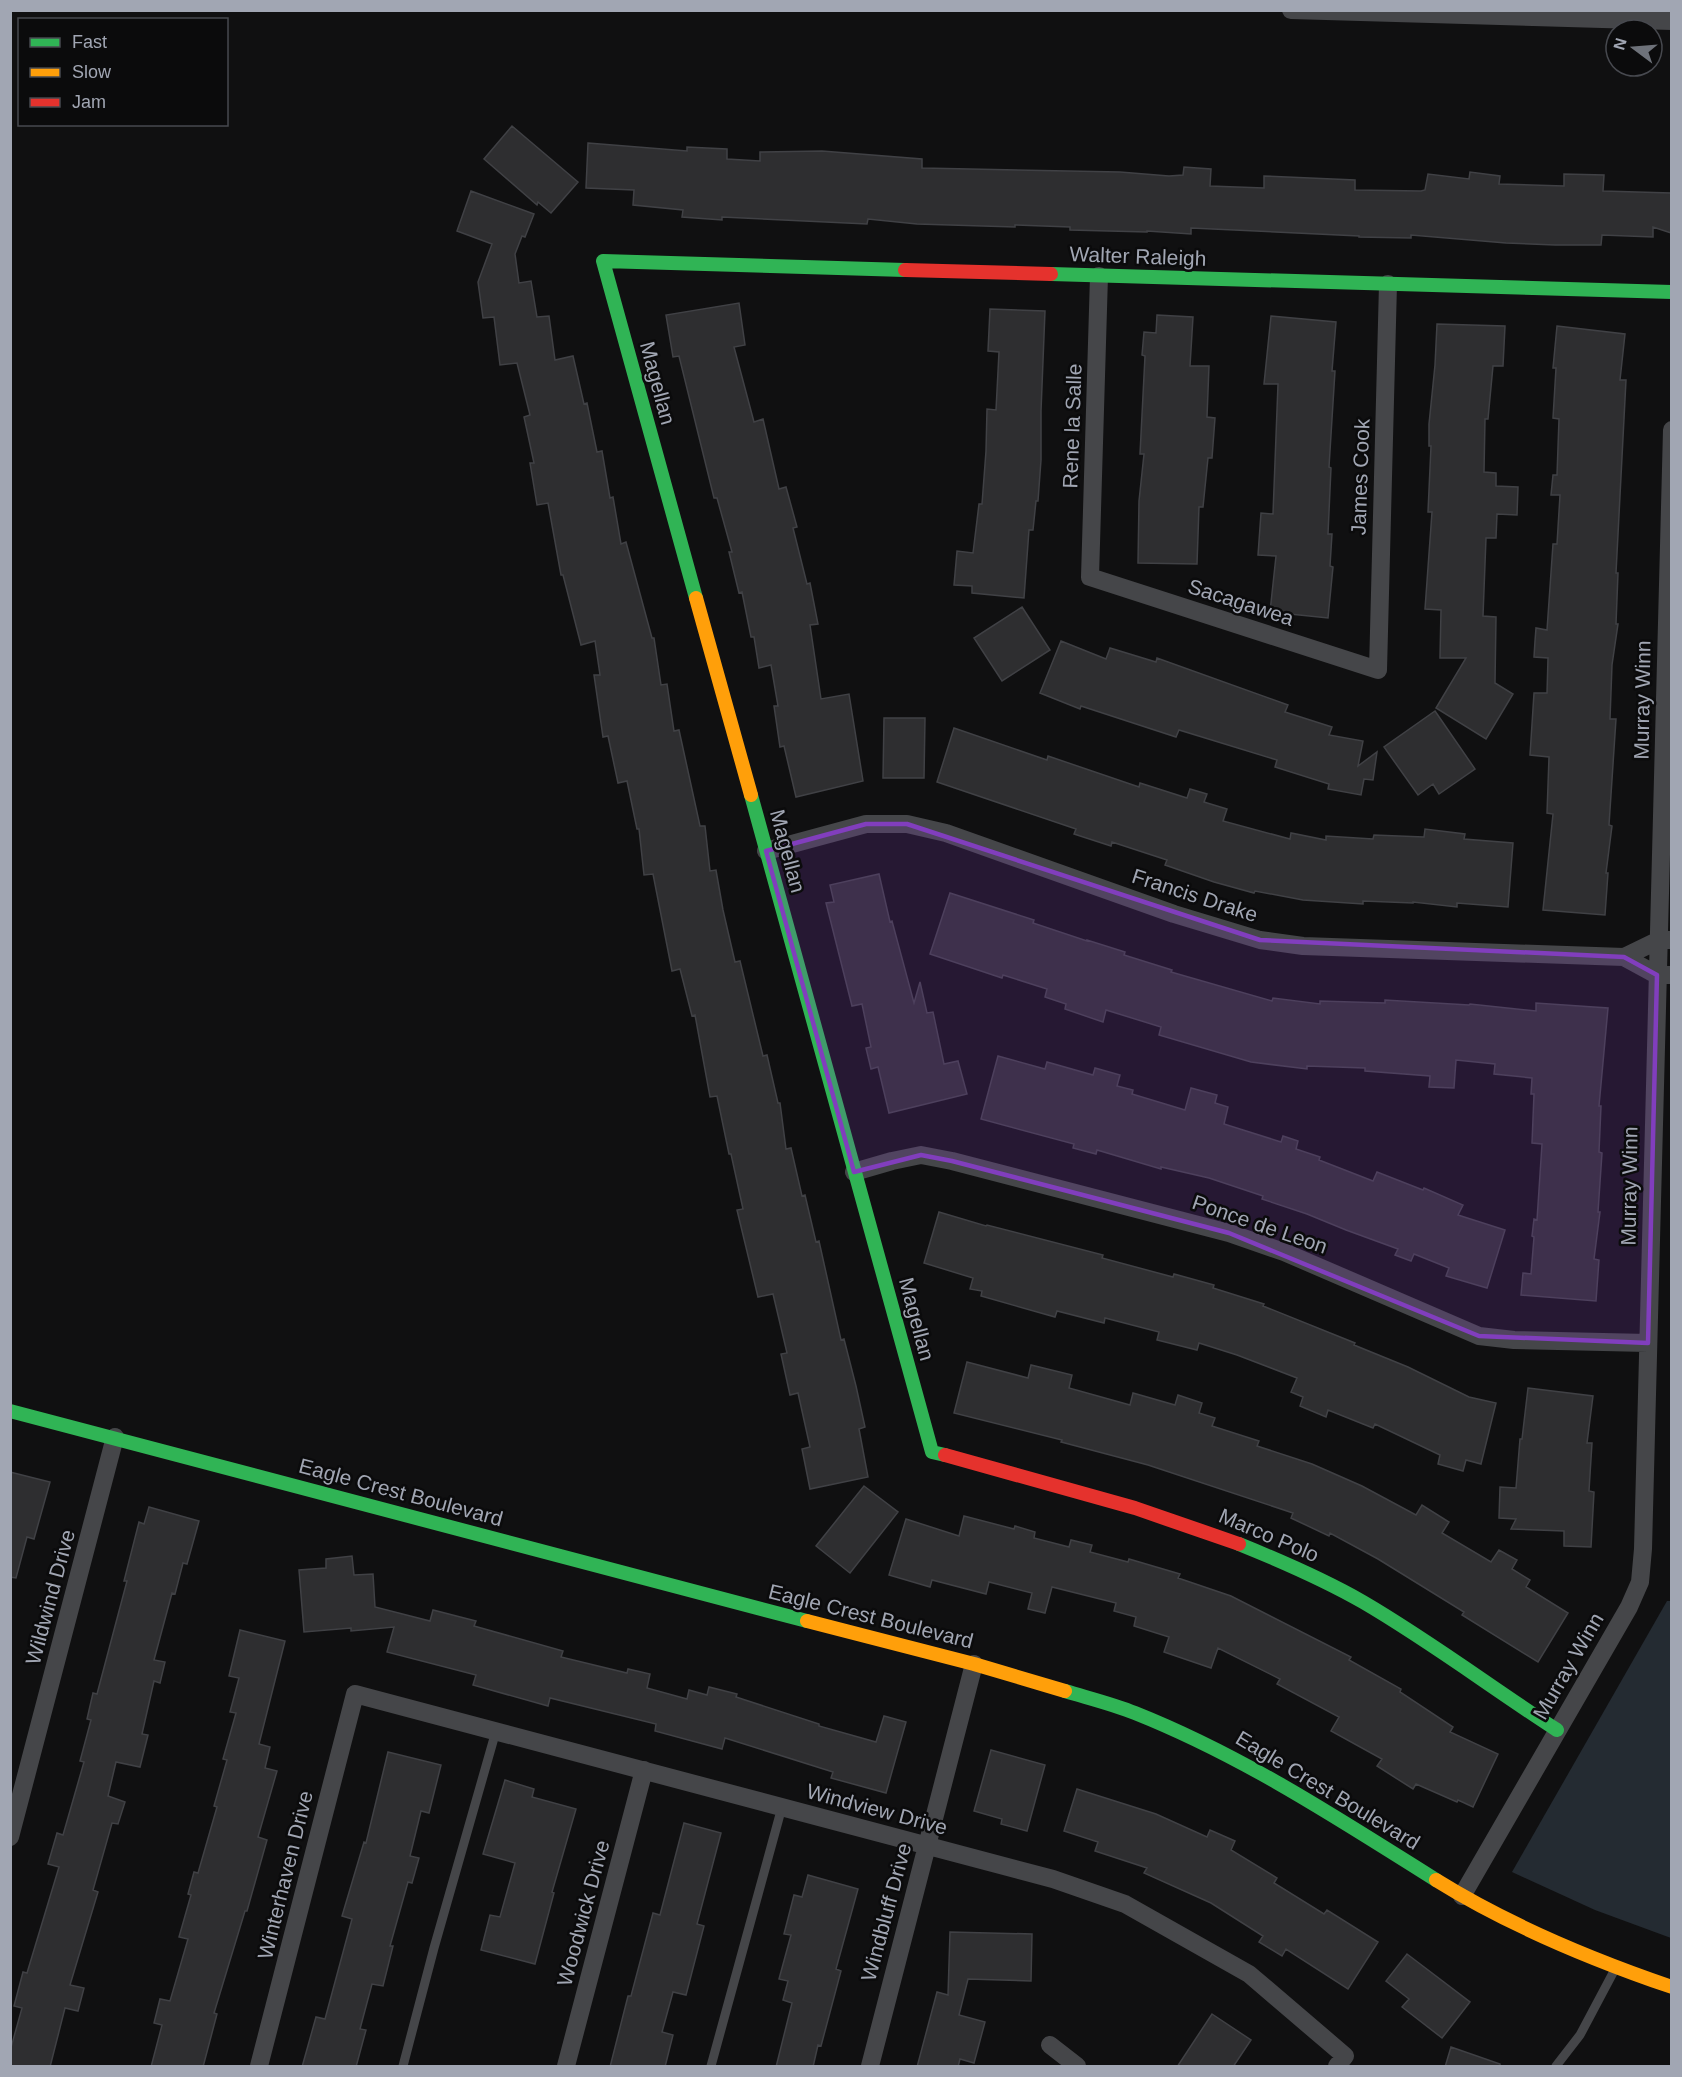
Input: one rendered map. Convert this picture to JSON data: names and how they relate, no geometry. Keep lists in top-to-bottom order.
{
  "streets": {
    "street": [
      "Walter Raleigh",
      "Magellan",
      "Rene la Salle",
      "James Cook",
      "Sacagawea",
      "Murray Winn",
      "Francis Drake",
      "Ponce de Leon",
      "Eagle Crest Boulevard",
      "Marco Polo",
      "Wildwind Drive",
      "Windview Drive",
      "Winterhaven Drive",
      "Windbluff Drive",
      "Woodwick Drive"
    ]
  },
  "crossings": [
    ["Walter Raleigh", "Magellan"],
    ["Walter Raleigh", "Rene la Salle"],
    ["Walter Raleigh", "James Cook"],
    ["Magellan", "Francis Drake"],
    ["Magellan", "Ponce de Leon"],
    ["Magellan", "Marco Polo"],
    ["Rene la Salle", "Sacagawea"],
    ["James Cook", "Sacagawea"],
    ["Murray Winn", "Francis Drake"],
    ["Murray Winn", "Ponce de Leon"],
    ["Murray Winn", "Eagle Crest Boulevard"],
    ["Murray Winn", "Marco Polo"],
    ["Eagle Crest Boulevard", "Wildwind Drive"],
    ["Eagle Crest Boulevard", "Windbluff Drive"],
    ["Windview Drive", "Winterhaven Drive"],
    ["Windview Drive", "Windbluff Drive"],
    ["Windview Drive", "Woodwick Drive"]
  ],
  "legend": ["Fast", "Slow", "Jam"],
  "north": "left"
}
